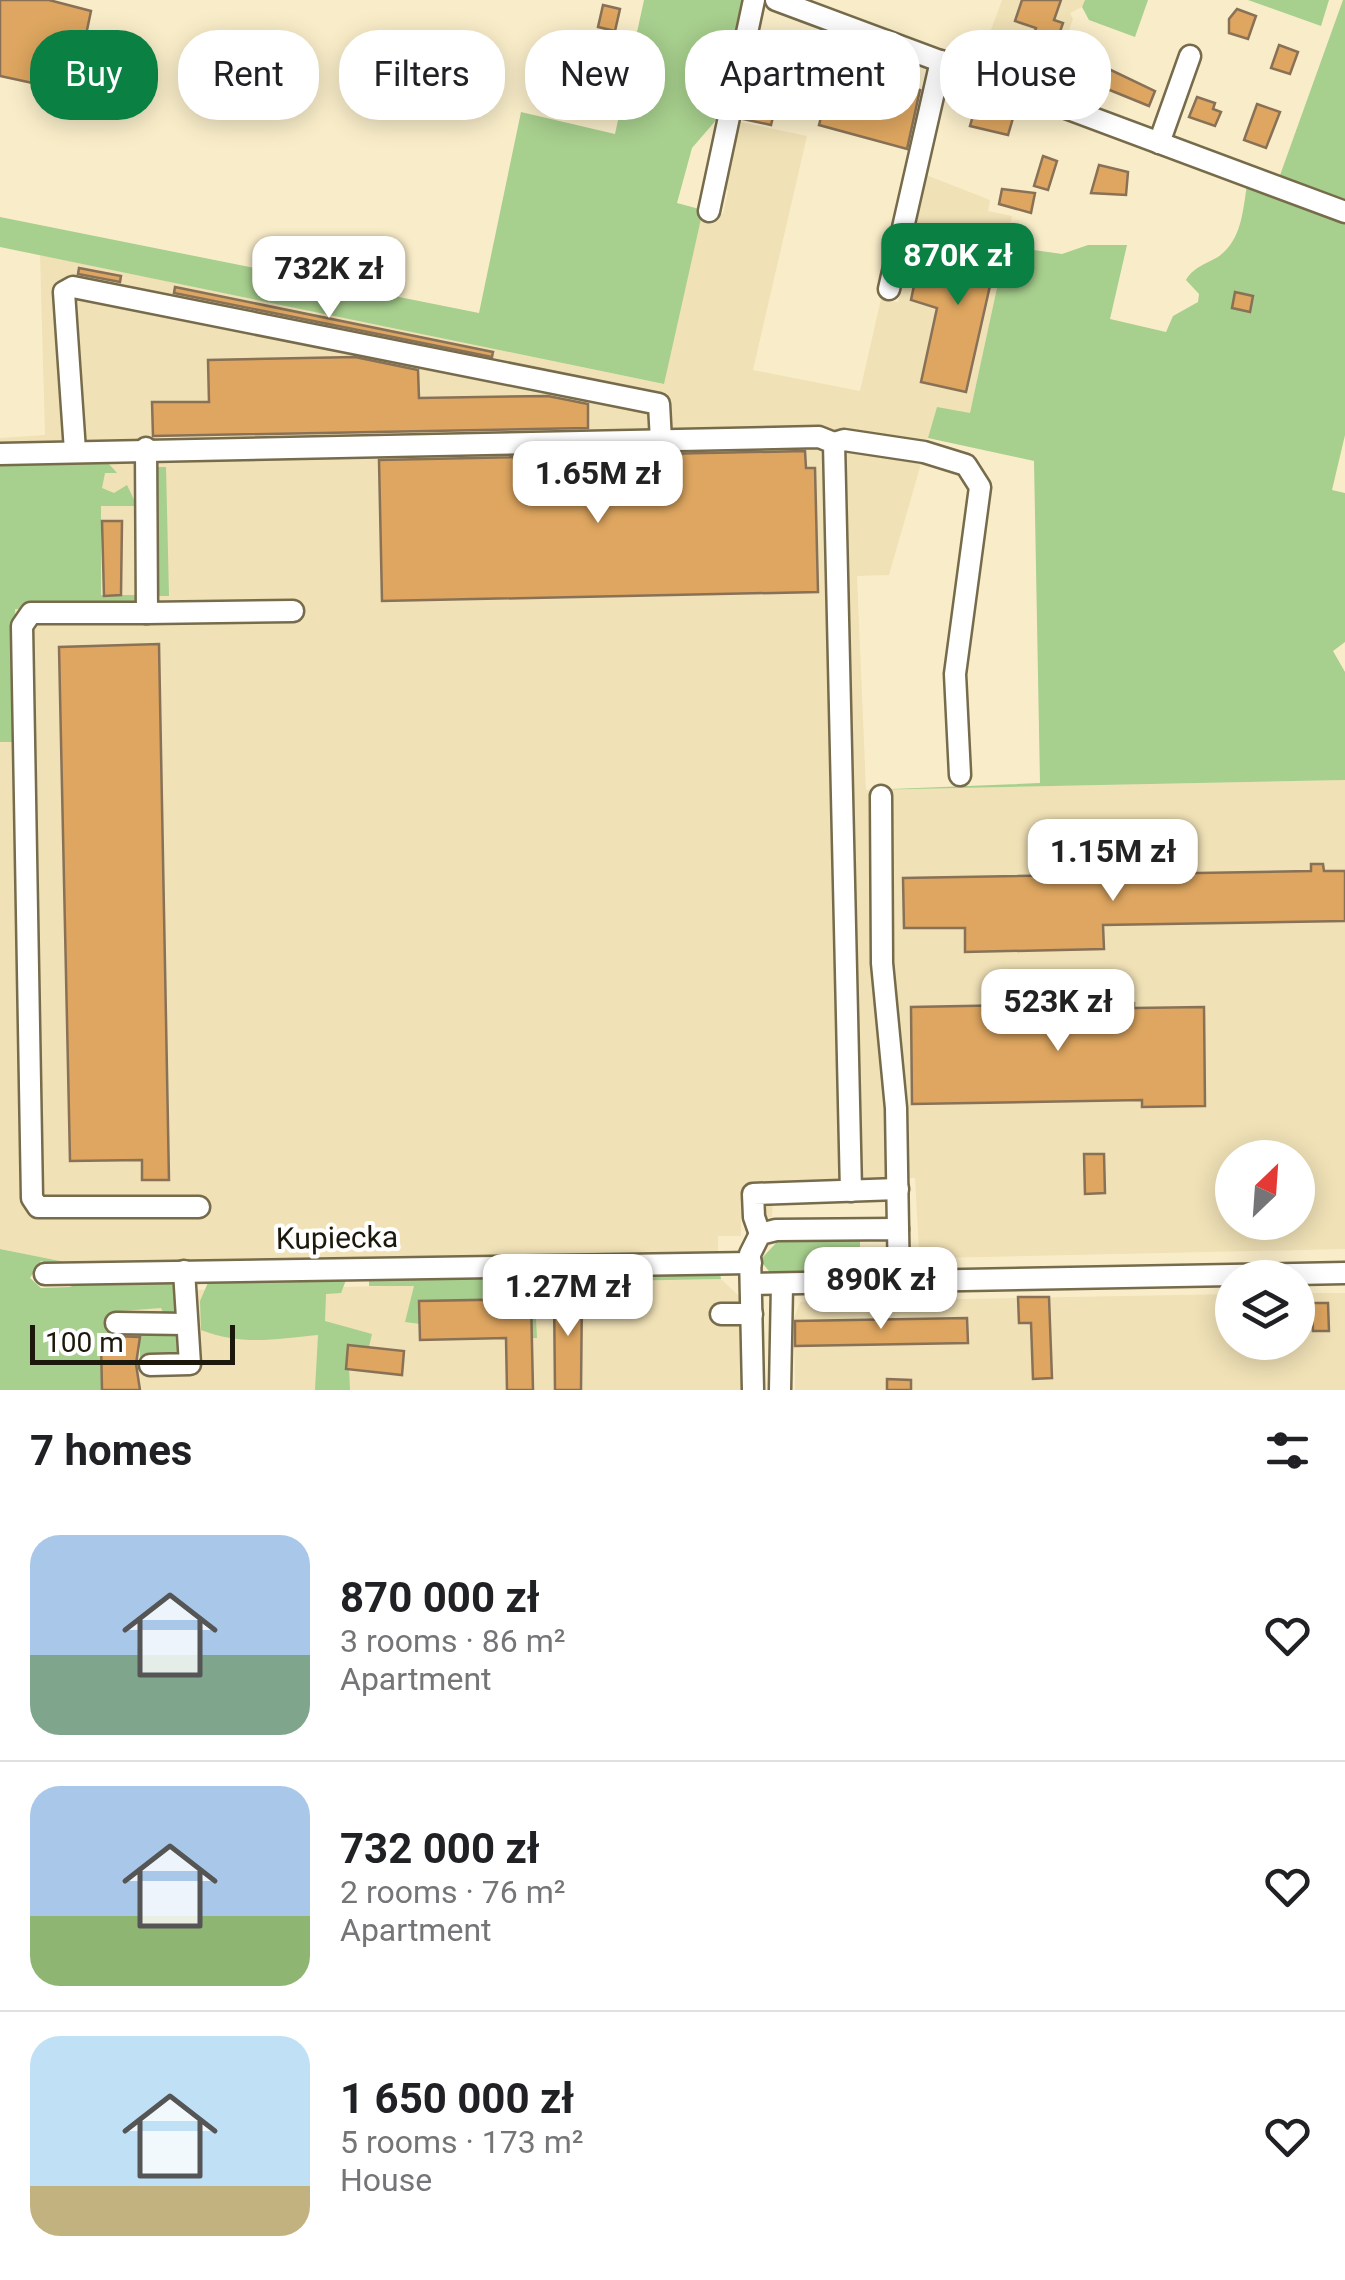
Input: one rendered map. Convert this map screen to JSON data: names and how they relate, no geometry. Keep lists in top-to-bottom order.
{
  "streets": {
    "street": ["Kupiecka"]
  },
  "scale_bar": "100 m",
  "north": "top right",
  "page": {
    "chip": [
      "Buy",
      "Rent",
      "Filters",
      "New",
      "Apartment",
      "House"
    ],
    "price": [
      "870K zł",
      "732K zł",
      "1.65M zł",
      "1.15M zł",
      "523K zł",
      "890K zł",
      "1.27M zł"
    ],
    "scale": "100 m",
    "heading": "7 homes",
    "list": [
      {
        "name": "870 000 zł",
        "note": "3 rooms · 86 m² · Apartment"
      },
      {
        "name": "732 000 zł",
        "note": "2 rooms · 76 m² · Apartment"
      },
      {
        "name": "1 650 000 zł",
        "note": "5 rooms · 173 m² · House"
      }
    ]
  }
}
